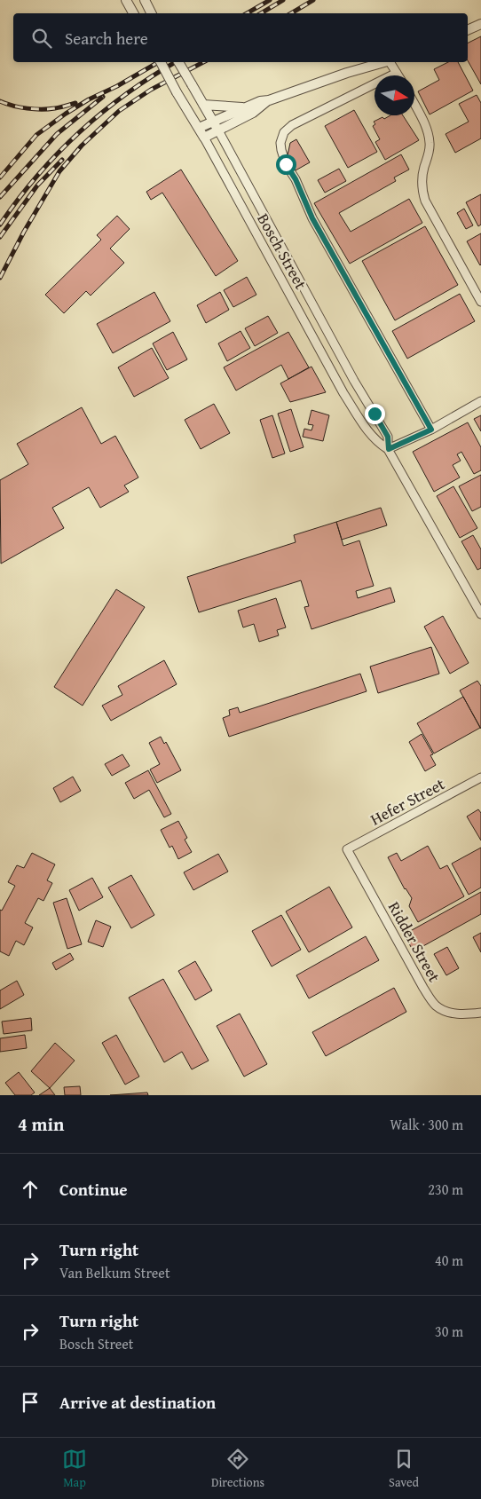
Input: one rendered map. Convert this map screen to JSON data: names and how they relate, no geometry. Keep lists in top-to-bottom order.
{
  "streets": {
    "street": ["Bosch Street", "Hefer Street", "Ridder Street"]
  },
  "crossings": [
    ["Hefer Street", "Ridder Street"]
  ],
  "north": "right",
  "page": {
    "search": "Search here",
    "heading": ["4 min", "Walk · 300 m"],
    "list": [
      ["Continue", "230 m"],
      ["Turn right", "Van Belkum Street", "40 m"],
      ["Turn right", "Bosch Street", "30 m"],
      "Arrive at destination"
    ],
    "nav": ["Map", "Directions", "Saved"]
  }
}
